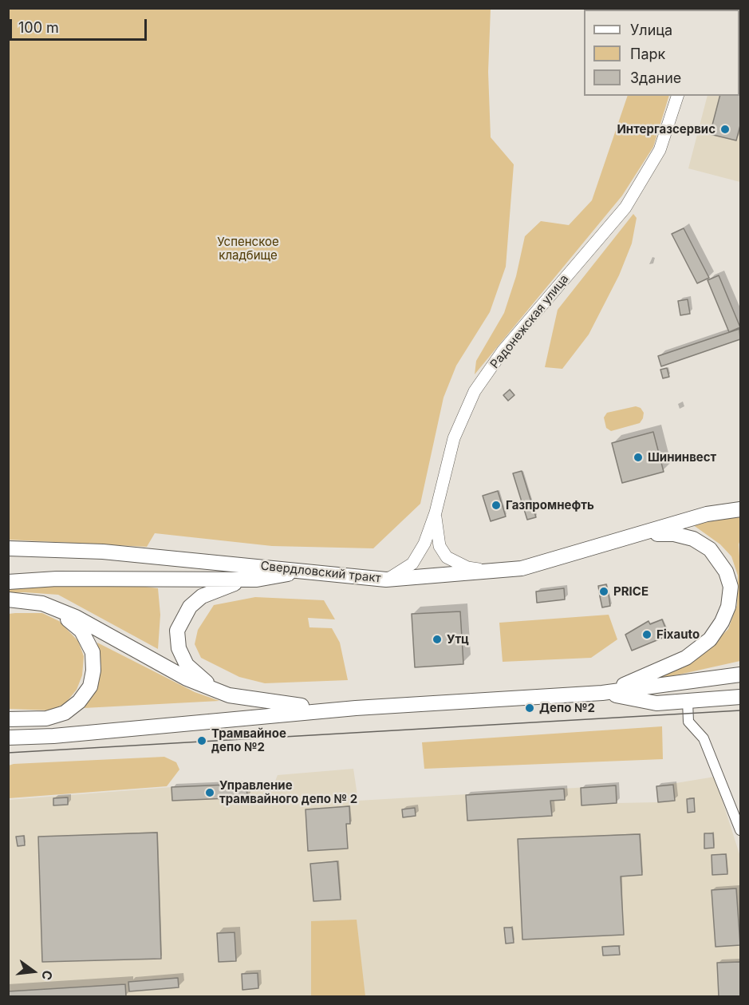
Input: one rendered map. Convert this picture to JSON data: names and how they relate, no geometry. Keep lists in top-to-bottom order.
{
  "streets": {
    "main road": ["Свердловский тракт"],
    "street": ["Радонежская улица"]
  },
  "crossings": [
    ["Радонежская улица", "Свердловский тракт"]
  ],
  "parks": ["Успенское кладбище"],
  "places": [
    "Интергазсервис",
    "Шининвест",
    "Газпромнефть",
    "PRICE",
    "Fixauto",
    "Утц",
    "Депо №2",
    "Трамвайное депо №2",
    "Управление трамвайного депо № 2"
  ],
  "legend": ["Улица", "Парк", "Здание"],
  "scale_bar": "100 m",
  "north": "right"
}
